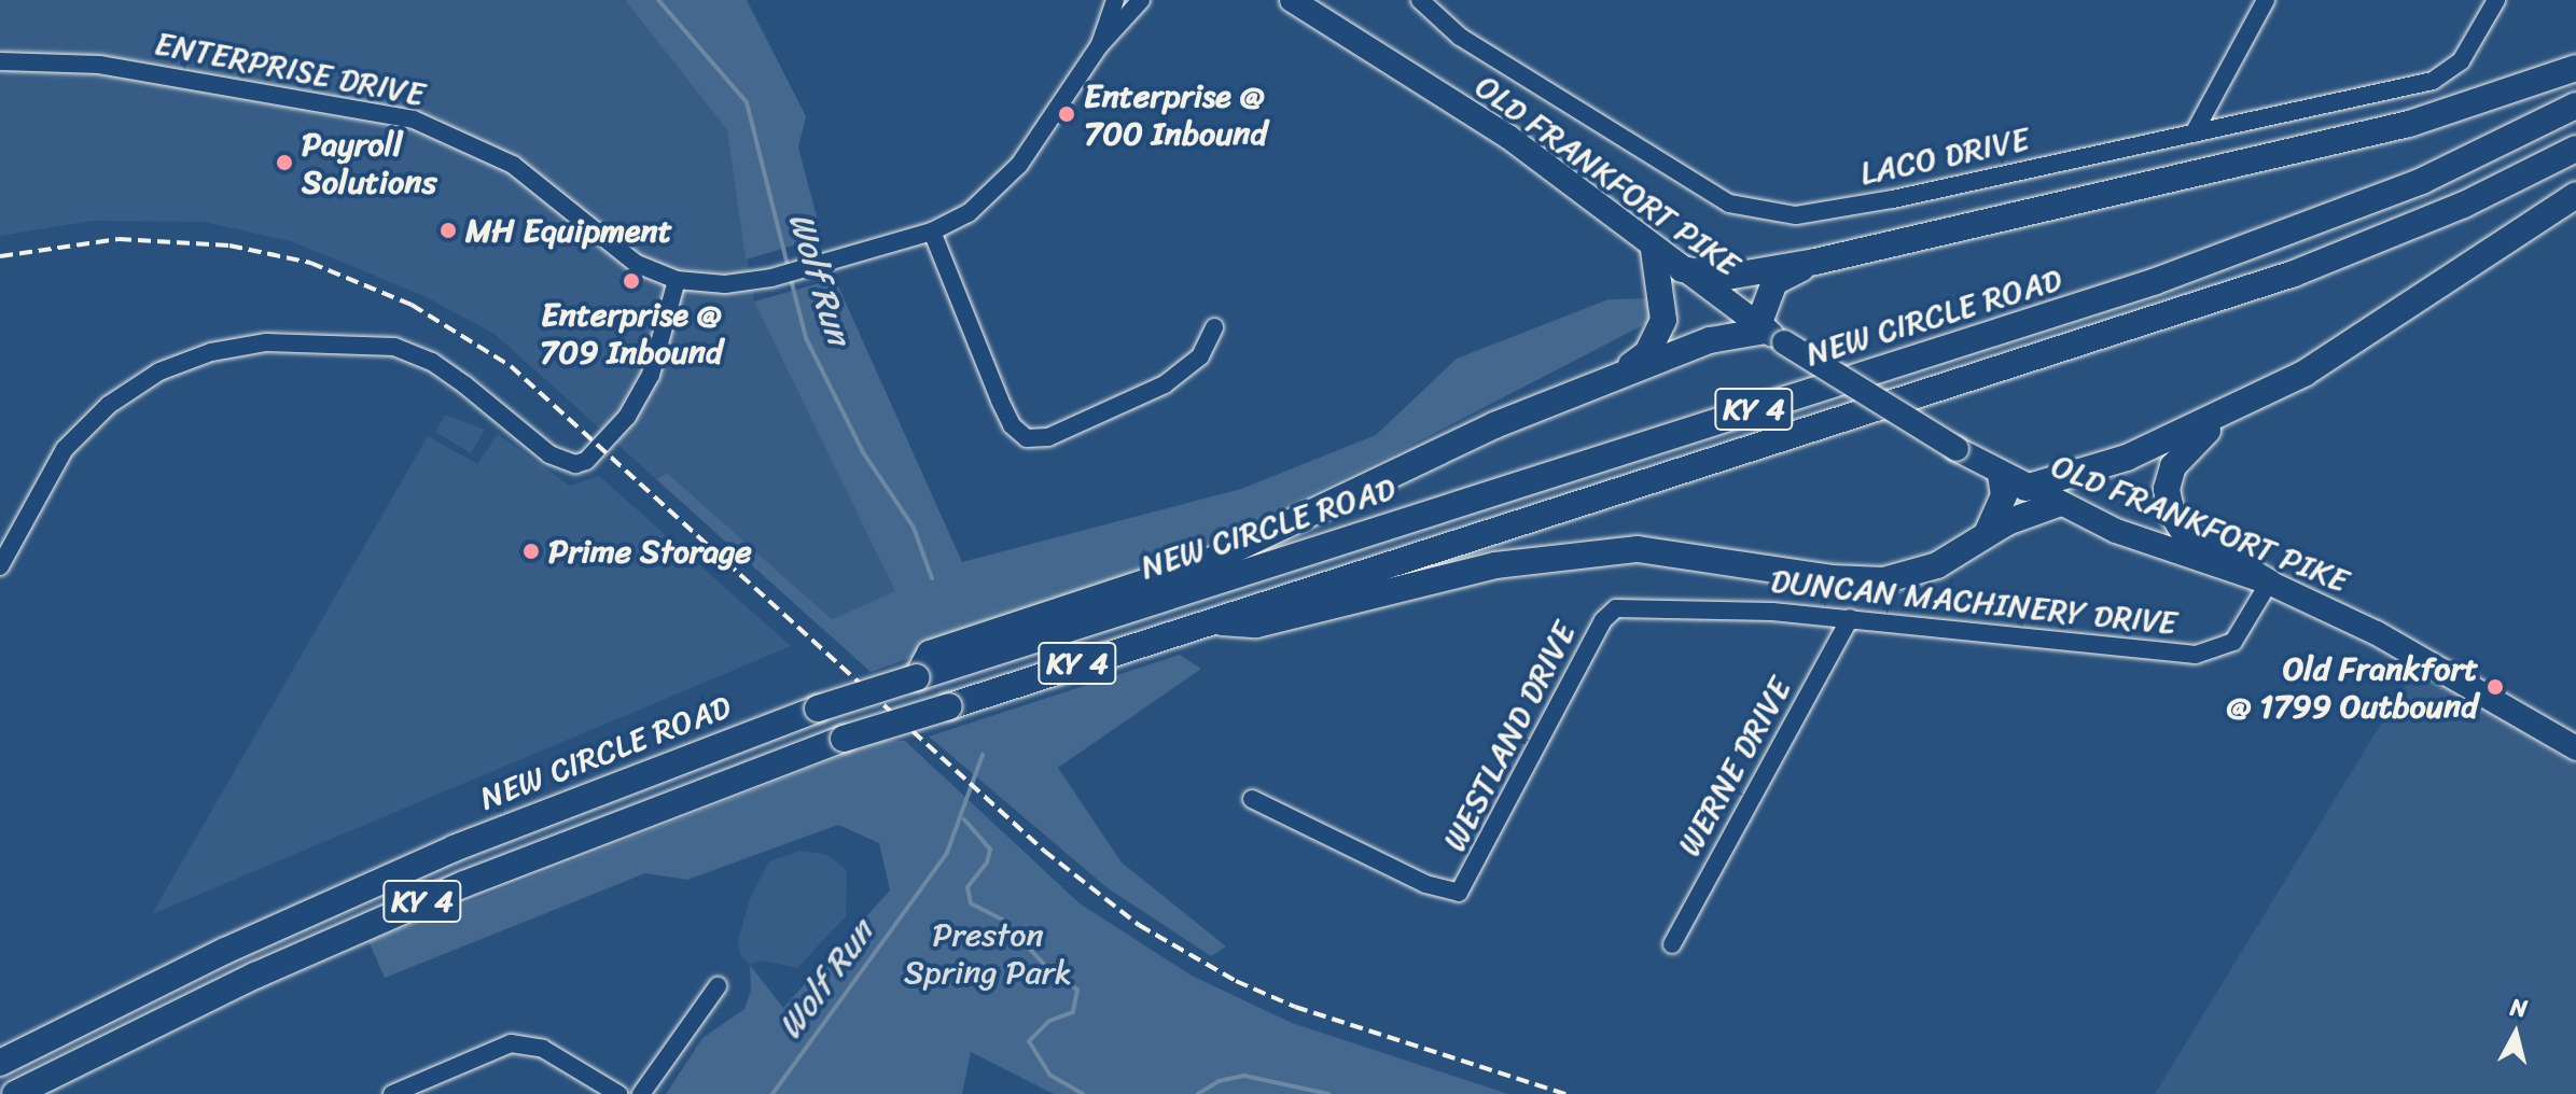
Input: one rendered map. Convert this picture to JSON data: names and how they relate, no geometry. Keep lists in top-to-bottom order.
{
  "streets": {
    "highway": ["NEW CIRCLE ROAD", "KY 4"],
    "main road": ["OLD FRANKFORT PIKE"],
    "street": [
      "ENTERPRISE DRIVE",
      "LACO DRIVE",
      "DUNCAN MACHINERY DRIVE",
      "WESTLAND DRIVE",
      "WERNE DRIVE"
    ]
  },
  "crossings": [
    ["OLD FRANKFORT PIKE", "DUNCAN MACHINERY DRIVE"],
    ["DUNCAN MACHINERY DRIVE", "WESTLAND DRIVE"],
    ["DUNCAN MACHINERY DRIVE", "WERNE DRIVE"]
  ],
  "water": ["Wolf Run"],
  "parks": ["Preston Spring Park"],
  "places": [
    "Enterprise @ 700 Inbound",
    "Payroll Solutions",
    "MH Equipment",
    "Enterprise @ 709 Inbound",
    "Prime Storage",
    "Old Frankfort @ 1799 Outbound"
  ],
  "north": "top"
}
